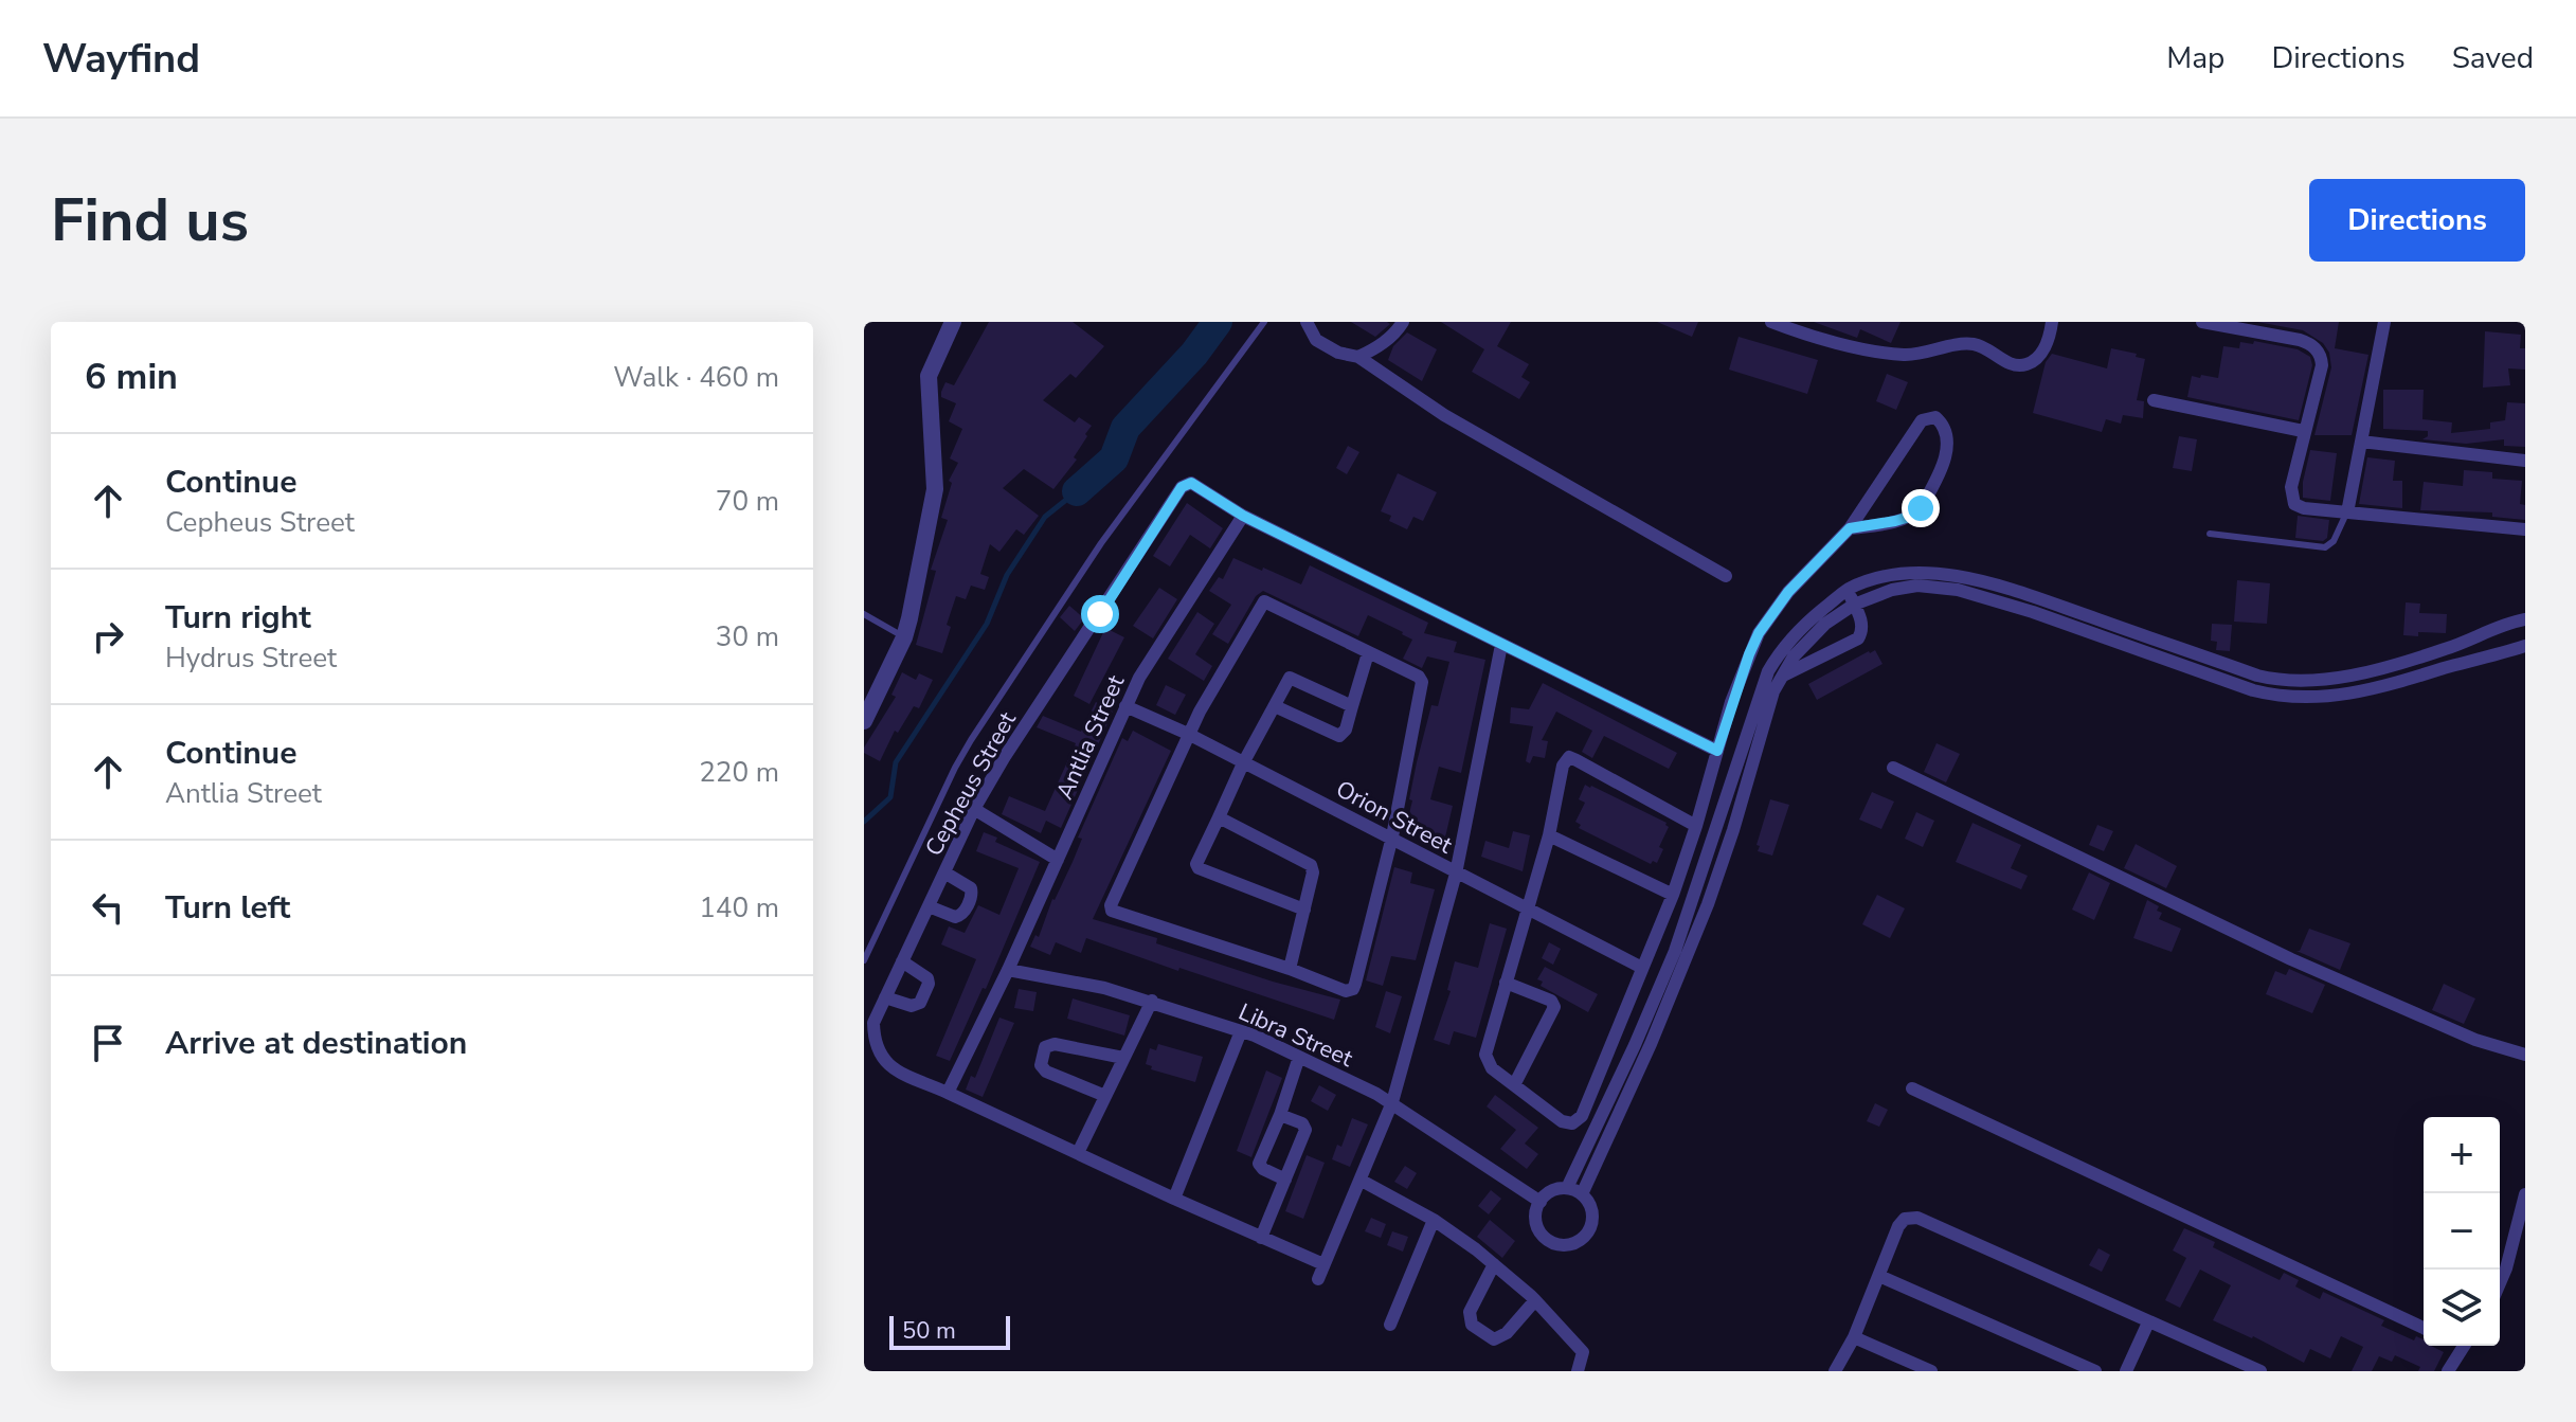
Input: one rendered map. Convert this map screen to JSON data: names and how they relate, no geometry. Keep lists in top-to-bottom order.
{
  "streets": {
    "street": [
      "Antlia Street",
      "Cepheus Street",
      "Orion Street",
      "Libra Street"
    ]
  },
  "crossings": [
    ["Antlia Street", "Cepheus Street"],
    ["Antlia Street", "Orion Street"],
    ["Antlia Street", "Libra Street"]
  ],
  "scale_bar": "50 m",
  "page": {
    "header": "Wayfind",
    "nav": ["Map", "Directions", "Saved"],
    "buttons": "Directions",
    "title": "Find us",
    "heading": ["6 min", "Walk · 460 m"],
    "list": [
      ["Continue", "Cepheus Street", "70 m"],
      ["Turn right", "Hydrus Street", "30 m"],
      ["Continue", "Antlia Street", "220 m"],
      ["Turn left", "140 m"],
      "Arrive at destination"
    ],
    "map_buttons": ["+", "−"],
    "scale": "50 m"
  }
}
